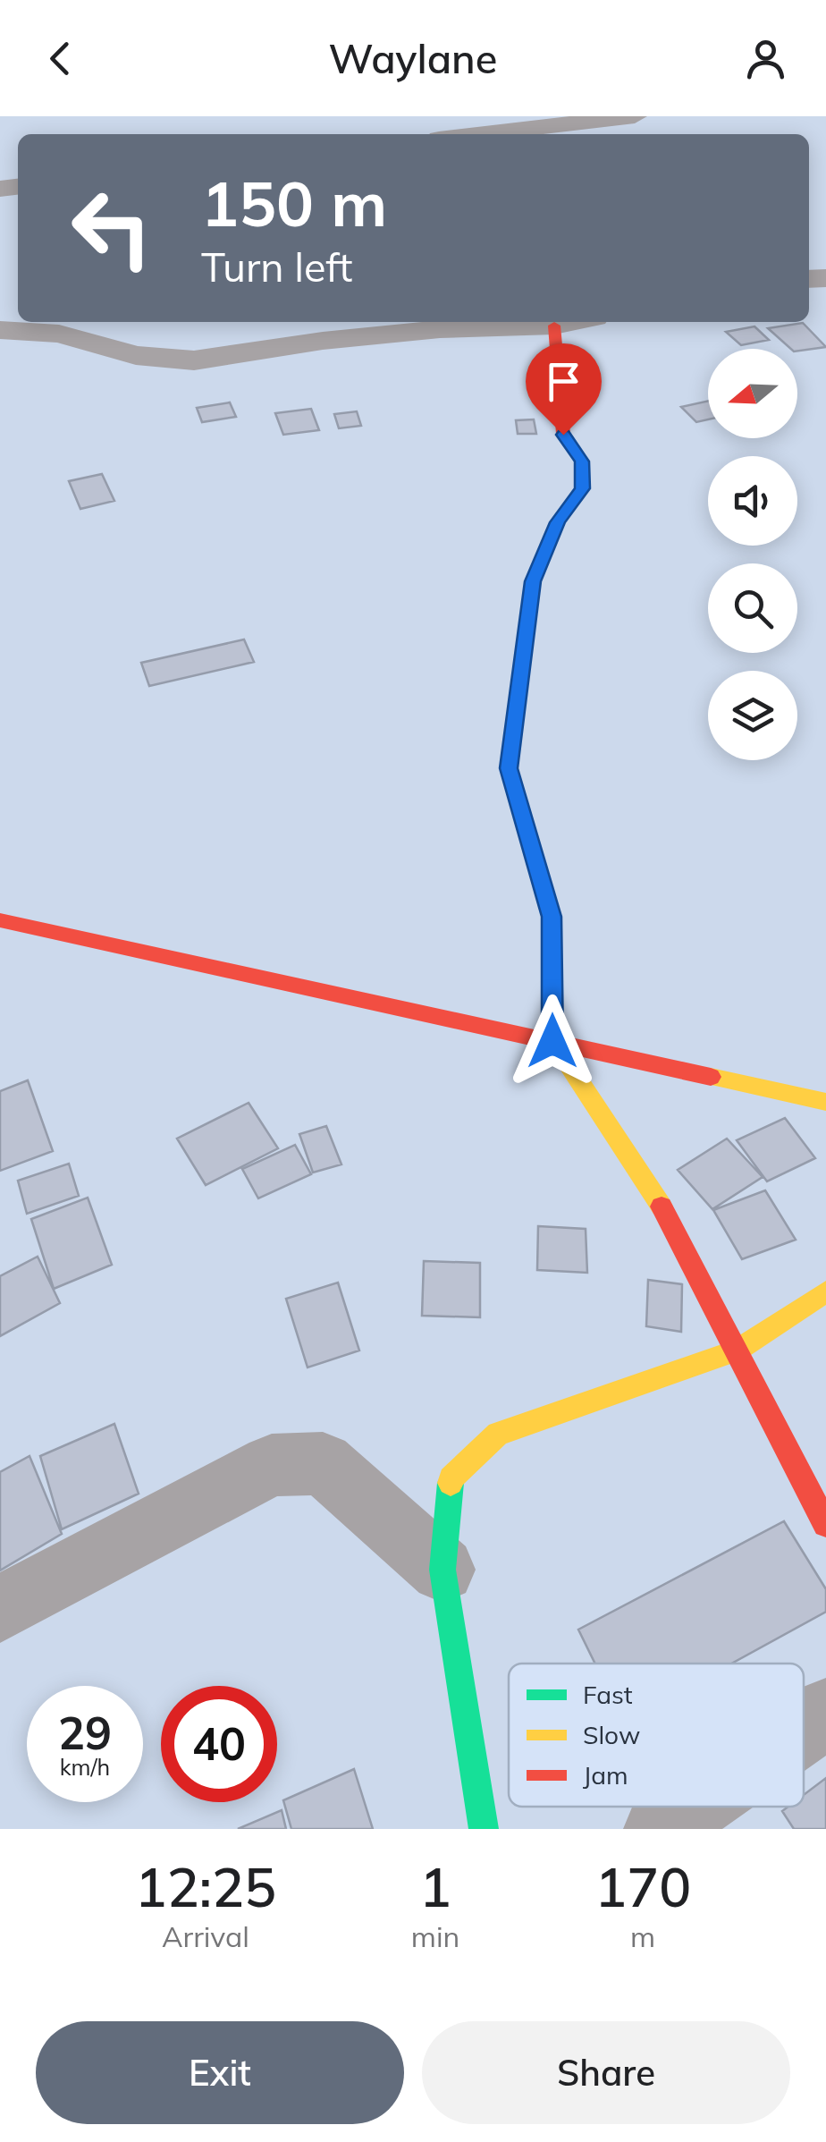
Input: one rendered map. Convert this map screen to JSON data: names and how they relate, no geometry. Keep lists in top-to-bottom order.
{
  "legend": ["Fast", "Slow", "Jam"],
  "north": "left",
  "page": {
    "header": "Waylane",
    "turn": ["150 m", "Turn left"],
    "speed": "29 km/h",
    "limit": "40",
    "eta": [
      "12:25",
      "Arrival",
      "1",
      "min",
      "170",
      "m"
    ],
    "buttons": ["Exit", "Share"]
  }
}
